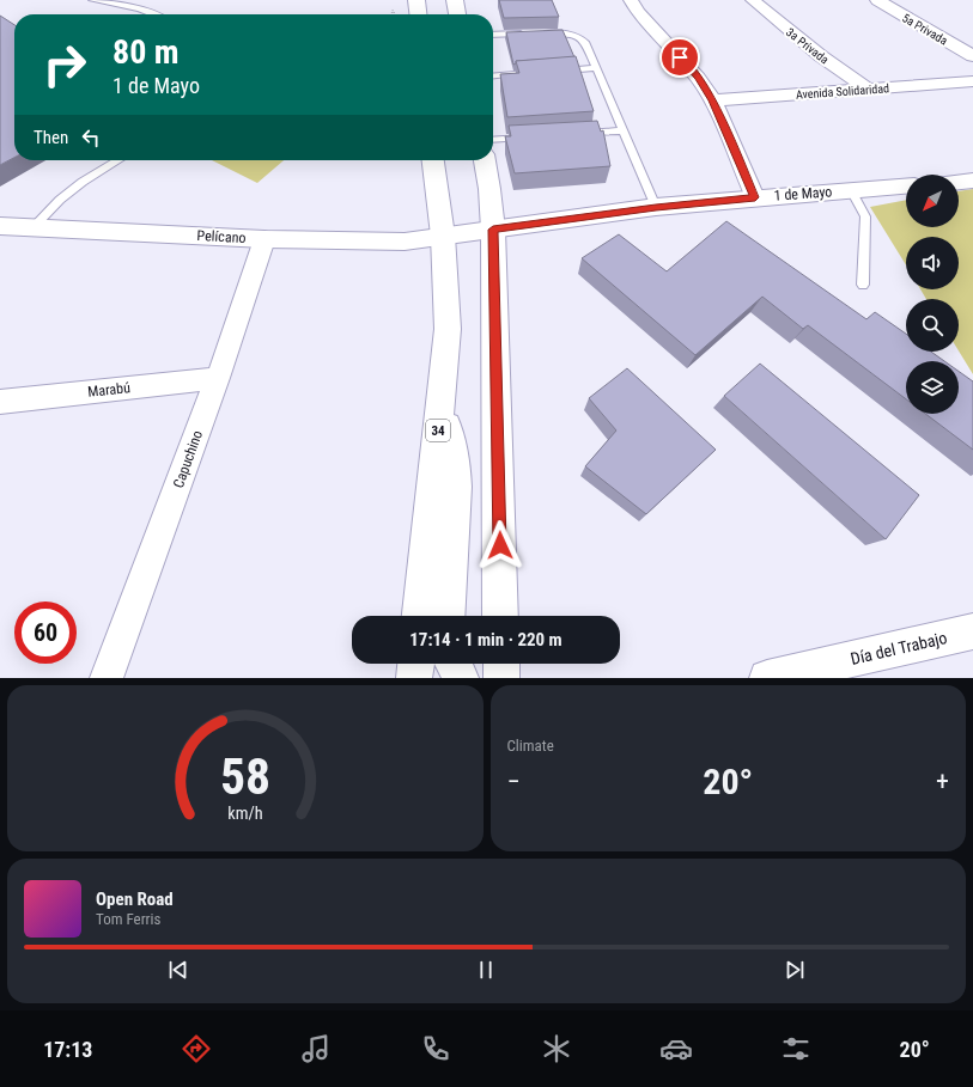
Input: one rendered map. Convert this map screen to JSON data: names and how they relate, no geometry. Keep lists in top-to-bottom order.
{
  "streets": {
    "main road": [
      "1 de Mayo",
      "Pelícano",
      "34",
      "Día del Trabajo"
    ],
    "street": [
      "5a Privada",
      "3a Privada",
      "Avenida Solidaridad",
      "Marabú",
      "Capuchino"
    ]
  },
  "crossings": [
    ["3a Privada", "Avenida Solidaridad"],
    ["1 de Mayo", "Pelícano"],
    ["Pelícano", "34"],
    ["Pelícano", "Capuchino"],
    ["Marabú", "Capuchino"]
  ],
  "north": "bottom left",
  "page": {
    "turn": ["80 m", "1 de Mayo"],
    "then": "Then",
    "limit": "60",
    "trip": "17:14 · 1 min · 220 m",
    "tile": "Climate",
    "heat": ["−", "20°", "+"],
    "song": ["Open Road", "Tom Ferris"],
    "tabs": ["17:13", "20°"],
    "gauge": ["58", "km/h"]
  }
}
